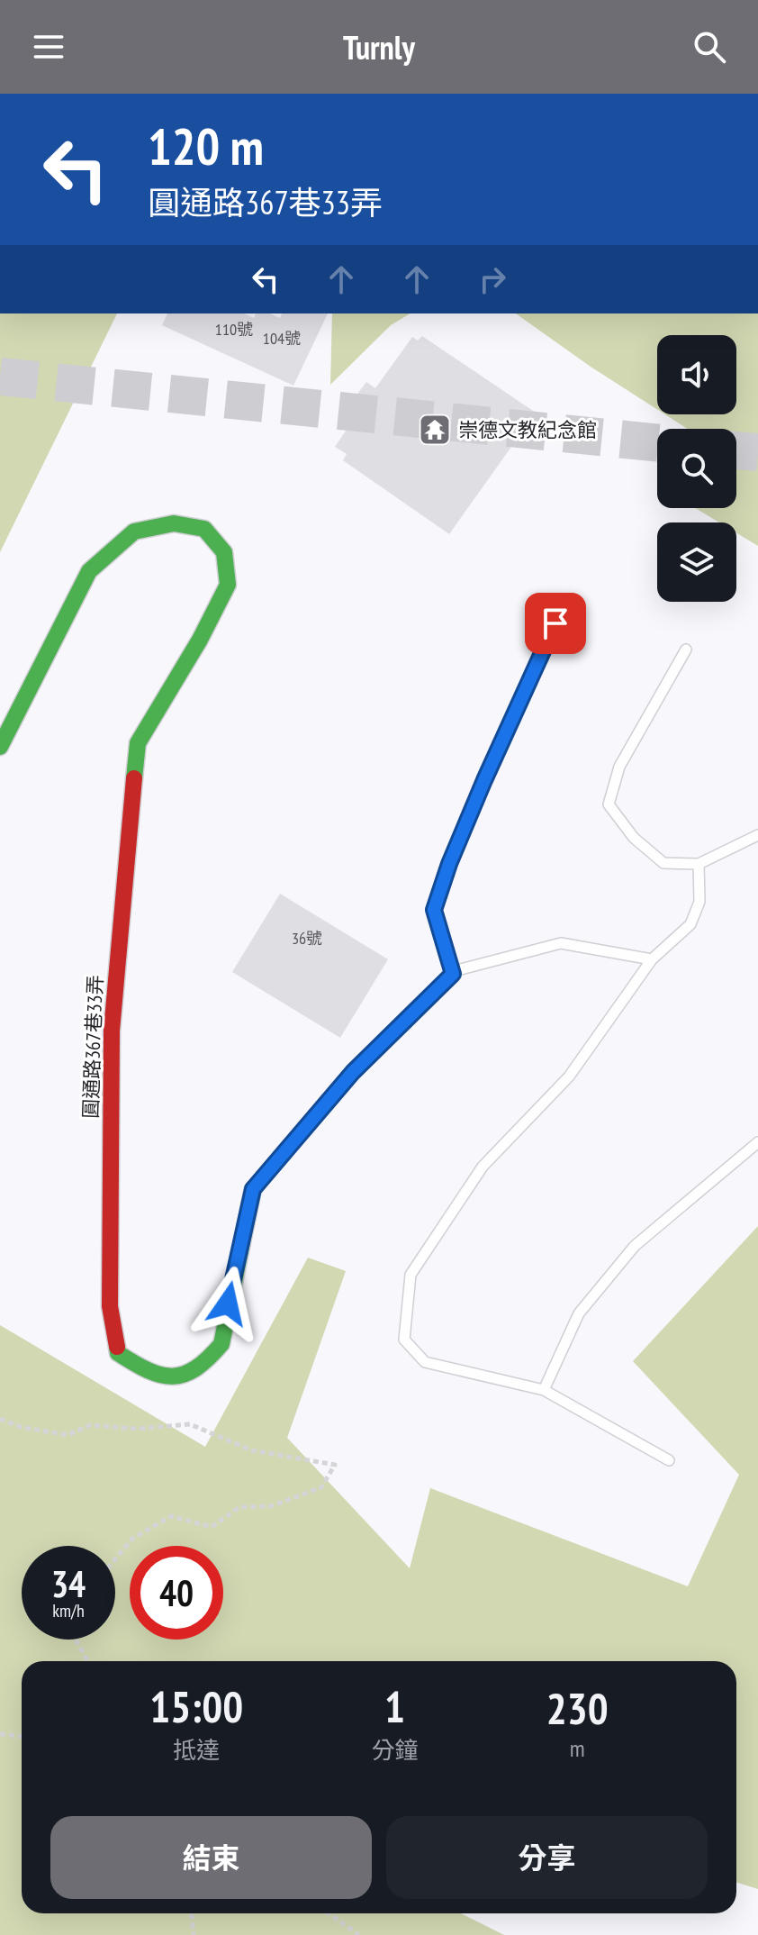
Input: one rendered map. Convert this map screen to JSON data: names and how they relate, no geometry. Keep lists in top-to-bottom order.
{
  "streets": {
    "street": ["圓通路367巷33弄"]
  },
  "places": {
    "temple": ["崇德文教紀念館"]
  },
  "house_numbers": ["110號", "104號", "36號"],
  "page": {
    "header": "Turnly",
    "turn": ["120 m", "圓通路367巷33弄"],
    "speed": "34 km/h",
    "limit": "40",
    "eta": [
      "15:00",
      "抵達",
      "1",
      "分鐘",
      "230",
      "m"
    ],
    "buttons": ["結束", "分享"]
  }
}
